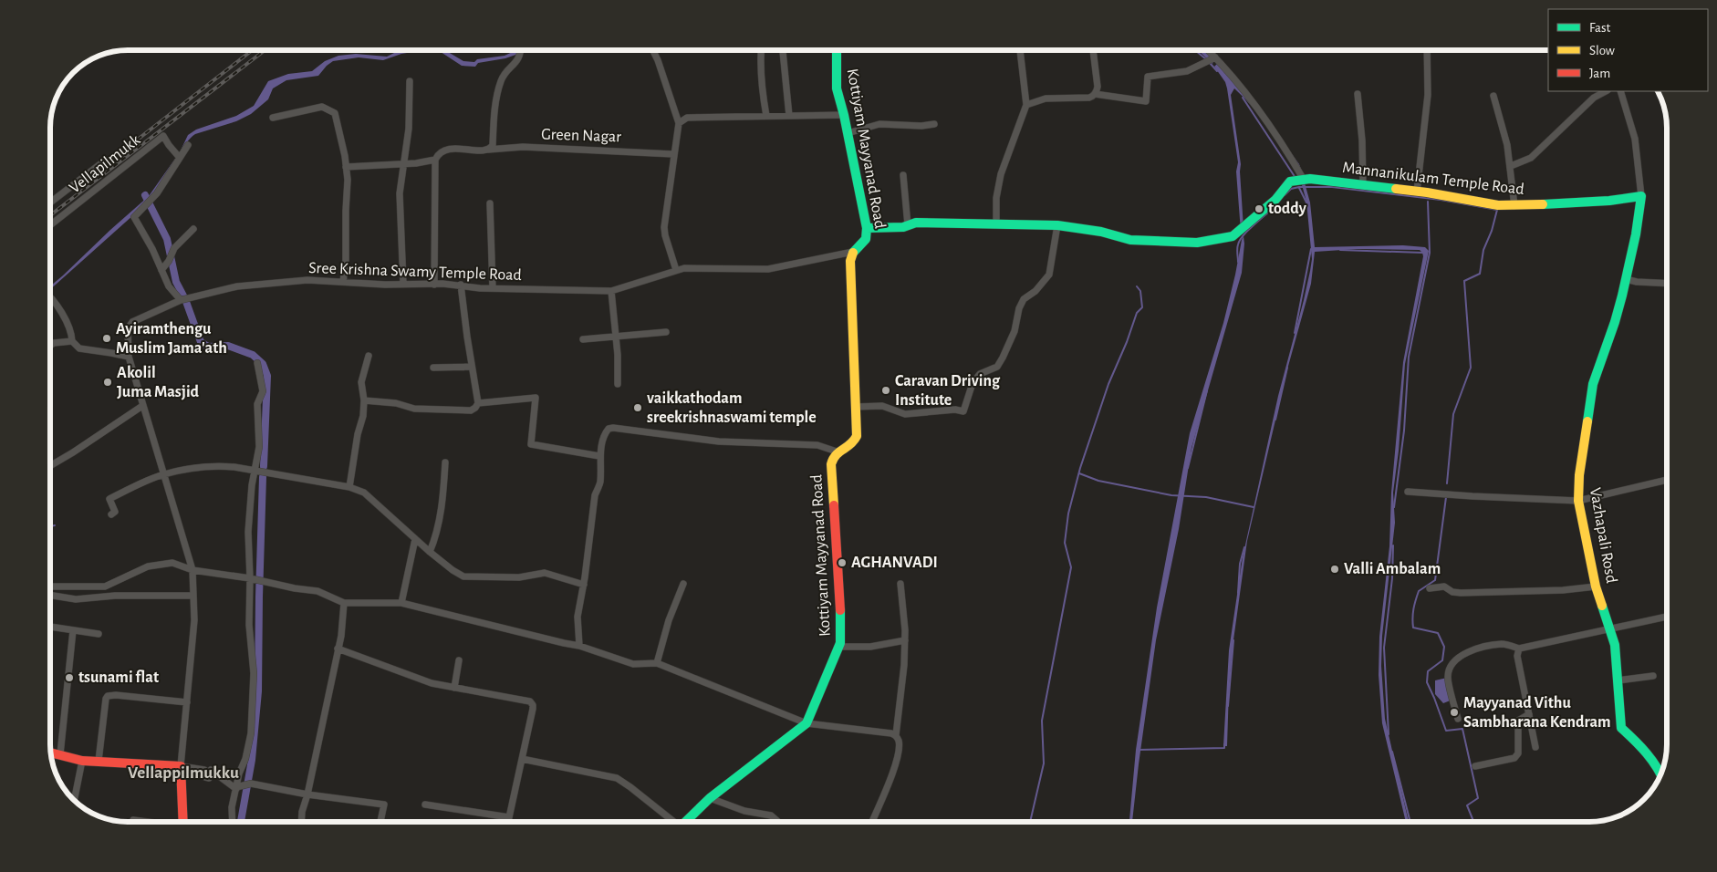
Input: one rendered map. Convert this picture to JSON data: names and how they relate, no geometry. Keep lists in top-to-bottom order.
{
  "streets": {
    "street": [
      "Green Nagar",
      "Kottiyam Mayyanad Road",
      "Vellapilmukk",
      "Mannanikulam Temple Road",
      "Sree Krishna Swamy Temple Road",
      "Vazhapali Rosd"
    ]
  },
  "crossings": [
    ["Kottiyam Mayyanad Road", "Sree Krishna Swamy Temple Road"]
  ],
  "districts": ["Vellappilmukku"],
  "places": [
    "toddy",
    "Ayiramthengu Muslim Jama'ath",
    "Akolil Juma Masjid",
    "Caravan Driving Institute",
    "vaikkathodam sreekrishnaswami temple",
    "AGHANVADI",
    "Valli Ambalam",
    "tsunami flat",
    "Mayyanad Vithu Sambharana Kendram"
  ],
  "legend": ["Fast", "Slow", "Jam"]
}
